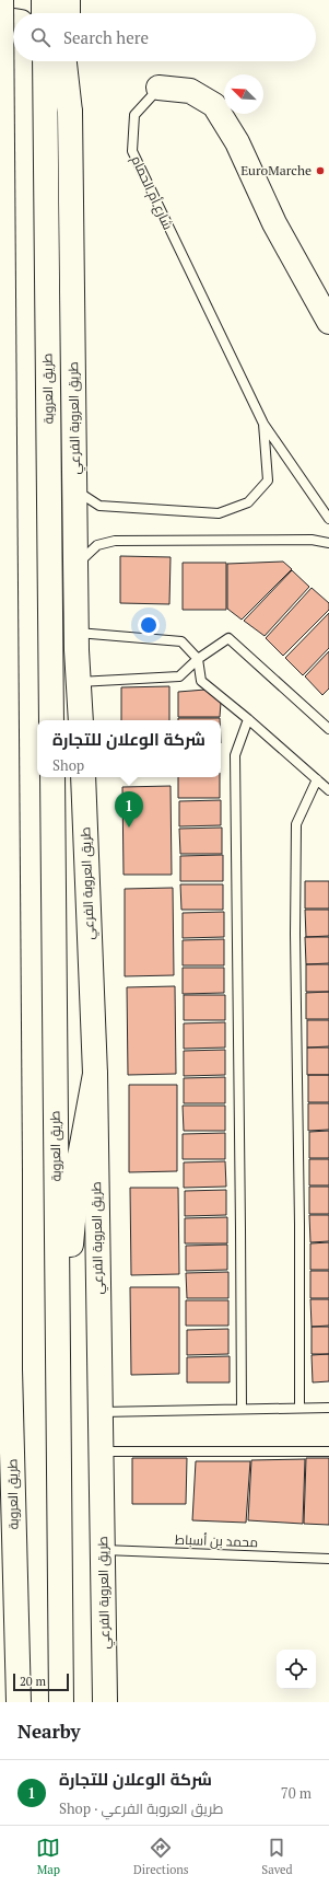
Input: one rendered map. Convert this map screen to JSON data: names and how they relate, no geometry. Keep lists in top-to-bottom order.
{
  "streets": {
    "main road": ["شارع أم الحمام", "طريق العروبة", "طريق العروبة الفرعي"],
    "lane": ["محمد بن أسباط"]
  },
  "crossings": [
    ["طريق العروبة الفرعي", "محمد بن أسباط"]
  ],
  "places": ["EuroMarche"],
  "scale_bar": "20 m",
  "north": "top left",
  "page": {
    "search": "Search here",
    "popup": ["شركة الوعلان للتجارة", "Shop"],
    "pins": "1",
    "scale": "20 m",
    "heading": "Nearby",
    "list": [
      {
        "mark": "1",
        "name": "شركة الوعلان للتجارة",
        "note": "Shop · طريق العروبة الفرعي",
        "value": "70 m"
      }
    ],
    "nav": ["Map", "Directions", "Saved"]
  }
}
